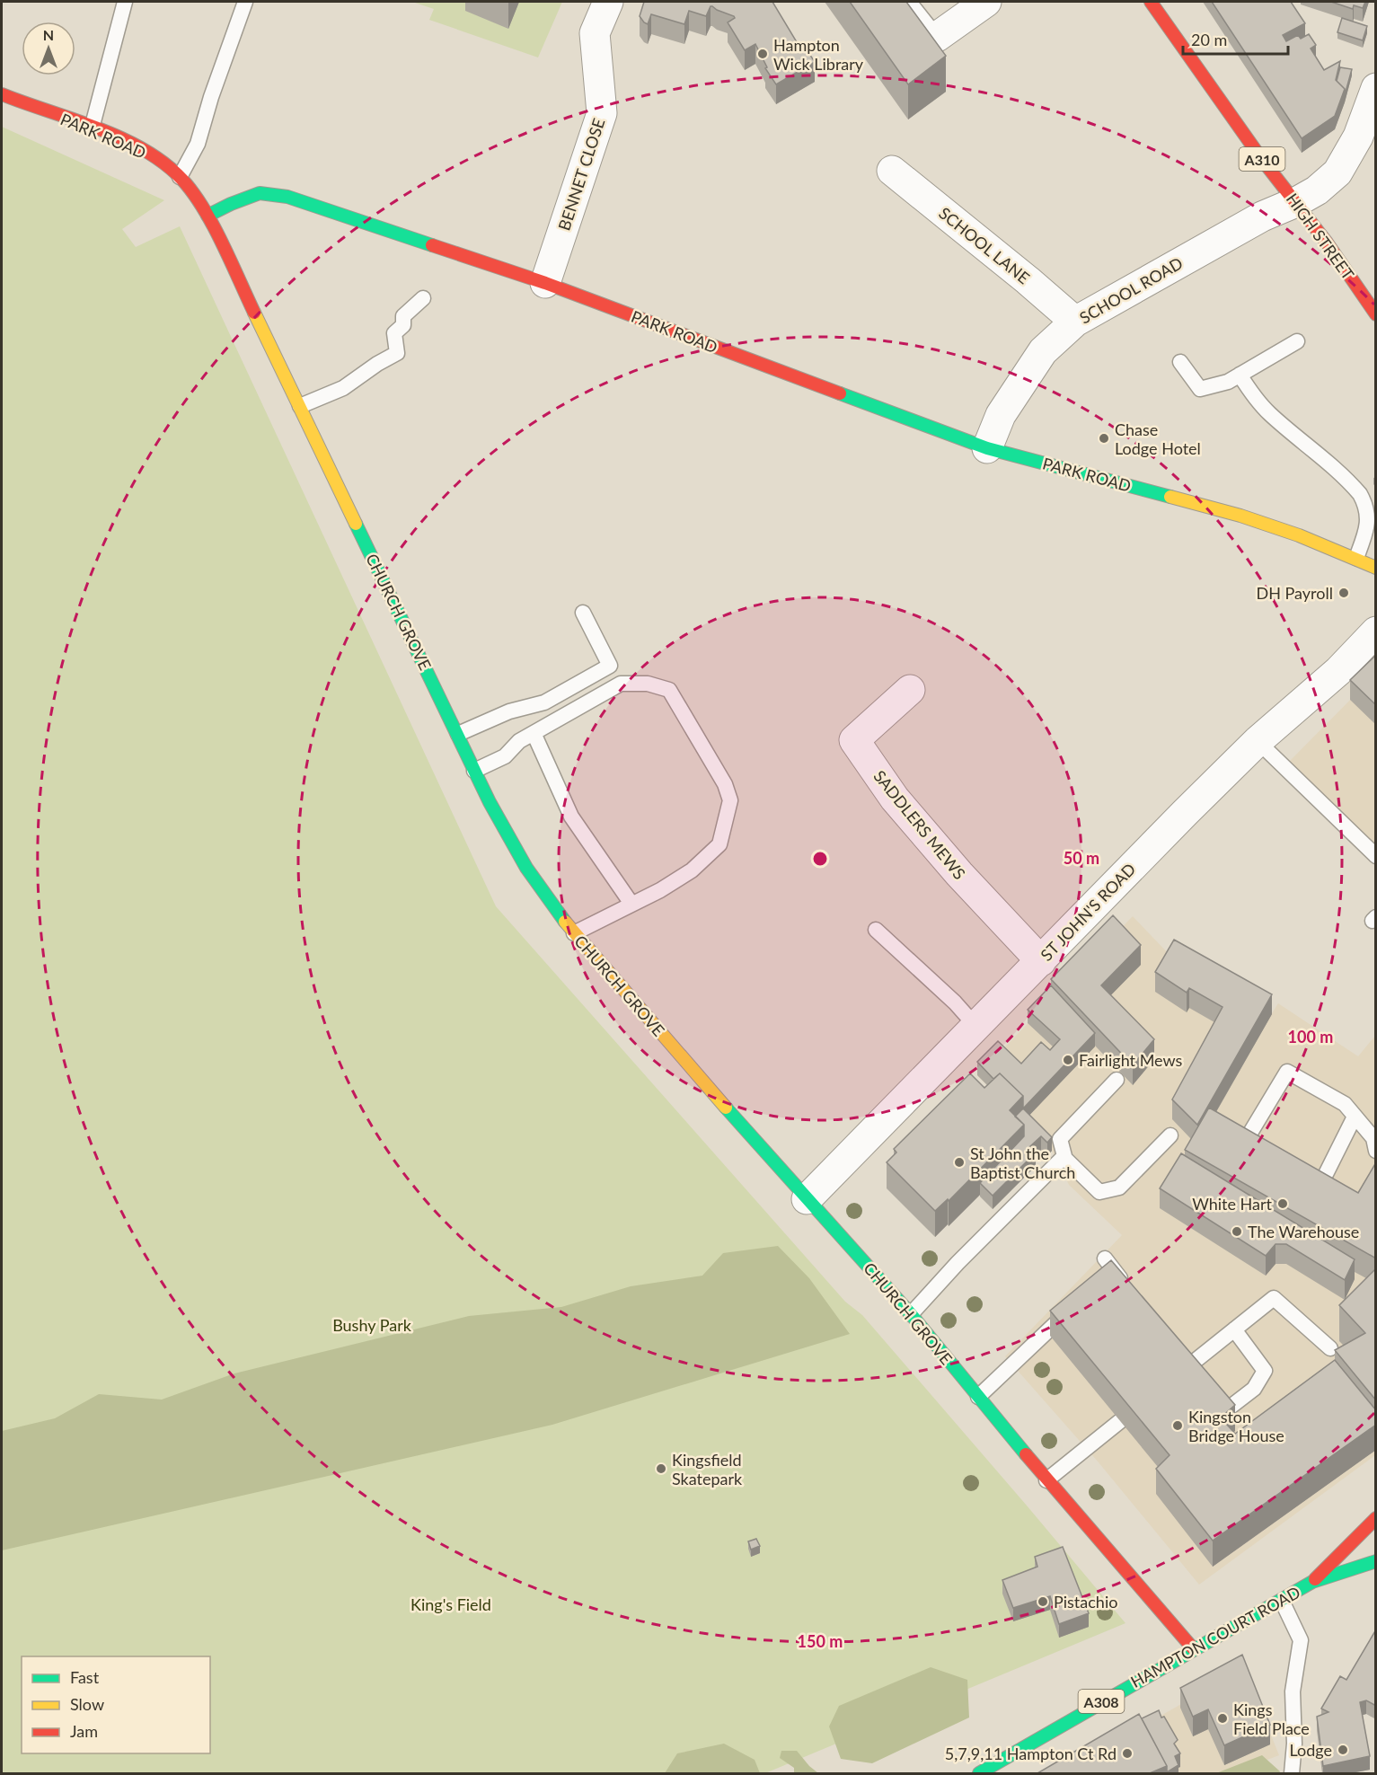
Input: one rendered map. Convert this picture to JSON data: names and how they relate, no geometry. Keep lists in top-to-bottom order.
{
  "streets": {
    "main road": [
      "PARK ROAD",
      "A310",
      "HIGH STREET",
      "CHURCH GROVE",
      "HAMPTON COURT ROAD",
      "A308"
    ],
    "street": [
      "BENNET CLOSE",
      "SCHOOL LANE",
      "SCHOOL ROAD",
      "SADDLERS MEWS",
      "ST JOHN'S ROAD"
    ]
  },
  "crossings": [
    ["PARK ROAD", "BENNET CLOSE"],
    ["PARK ROAD", "SCHOOL ROAD"],
    ["PARK ROAD", "CHURCH GROVE"],
    ["HIGH STREET", "SCHOOL ROAD"],
    ["SCHOOL LANE", "SCHOOL ROAD"],
    ["CHURCH GROVE", "ST JOHN'S ROAD"],
    ["CHURCH GROVE", "HAMPTON COURT ROAD"],
    ["SADDLERS MEWS", "ST JOHN'S ROAD"]
  ],
  "parks": ["Bushy Park", "King's Field"],
  "places": [
    "Hampton Wick Library",
    "Chase Lodge Hotel",
    "DH Payroll",
    "Fairlight Mews",
    "St John the Baptist Church",
    "White Hart",
    "The Warehouse",
    "Kingston Bridge House",
    "Kingsfield Skatepark",
    "Pistachio",
    "Kings Field Place",
    "Lodge",
    "5,7,9,11 Hampton Ct Rd"
  ],
  "legend": ["Fast", "Slow", "Jam"],
  "scale_bar": "20 m",
  "north": "top",
  "rings": ["50 m", "100 m", "150 m"]
}
